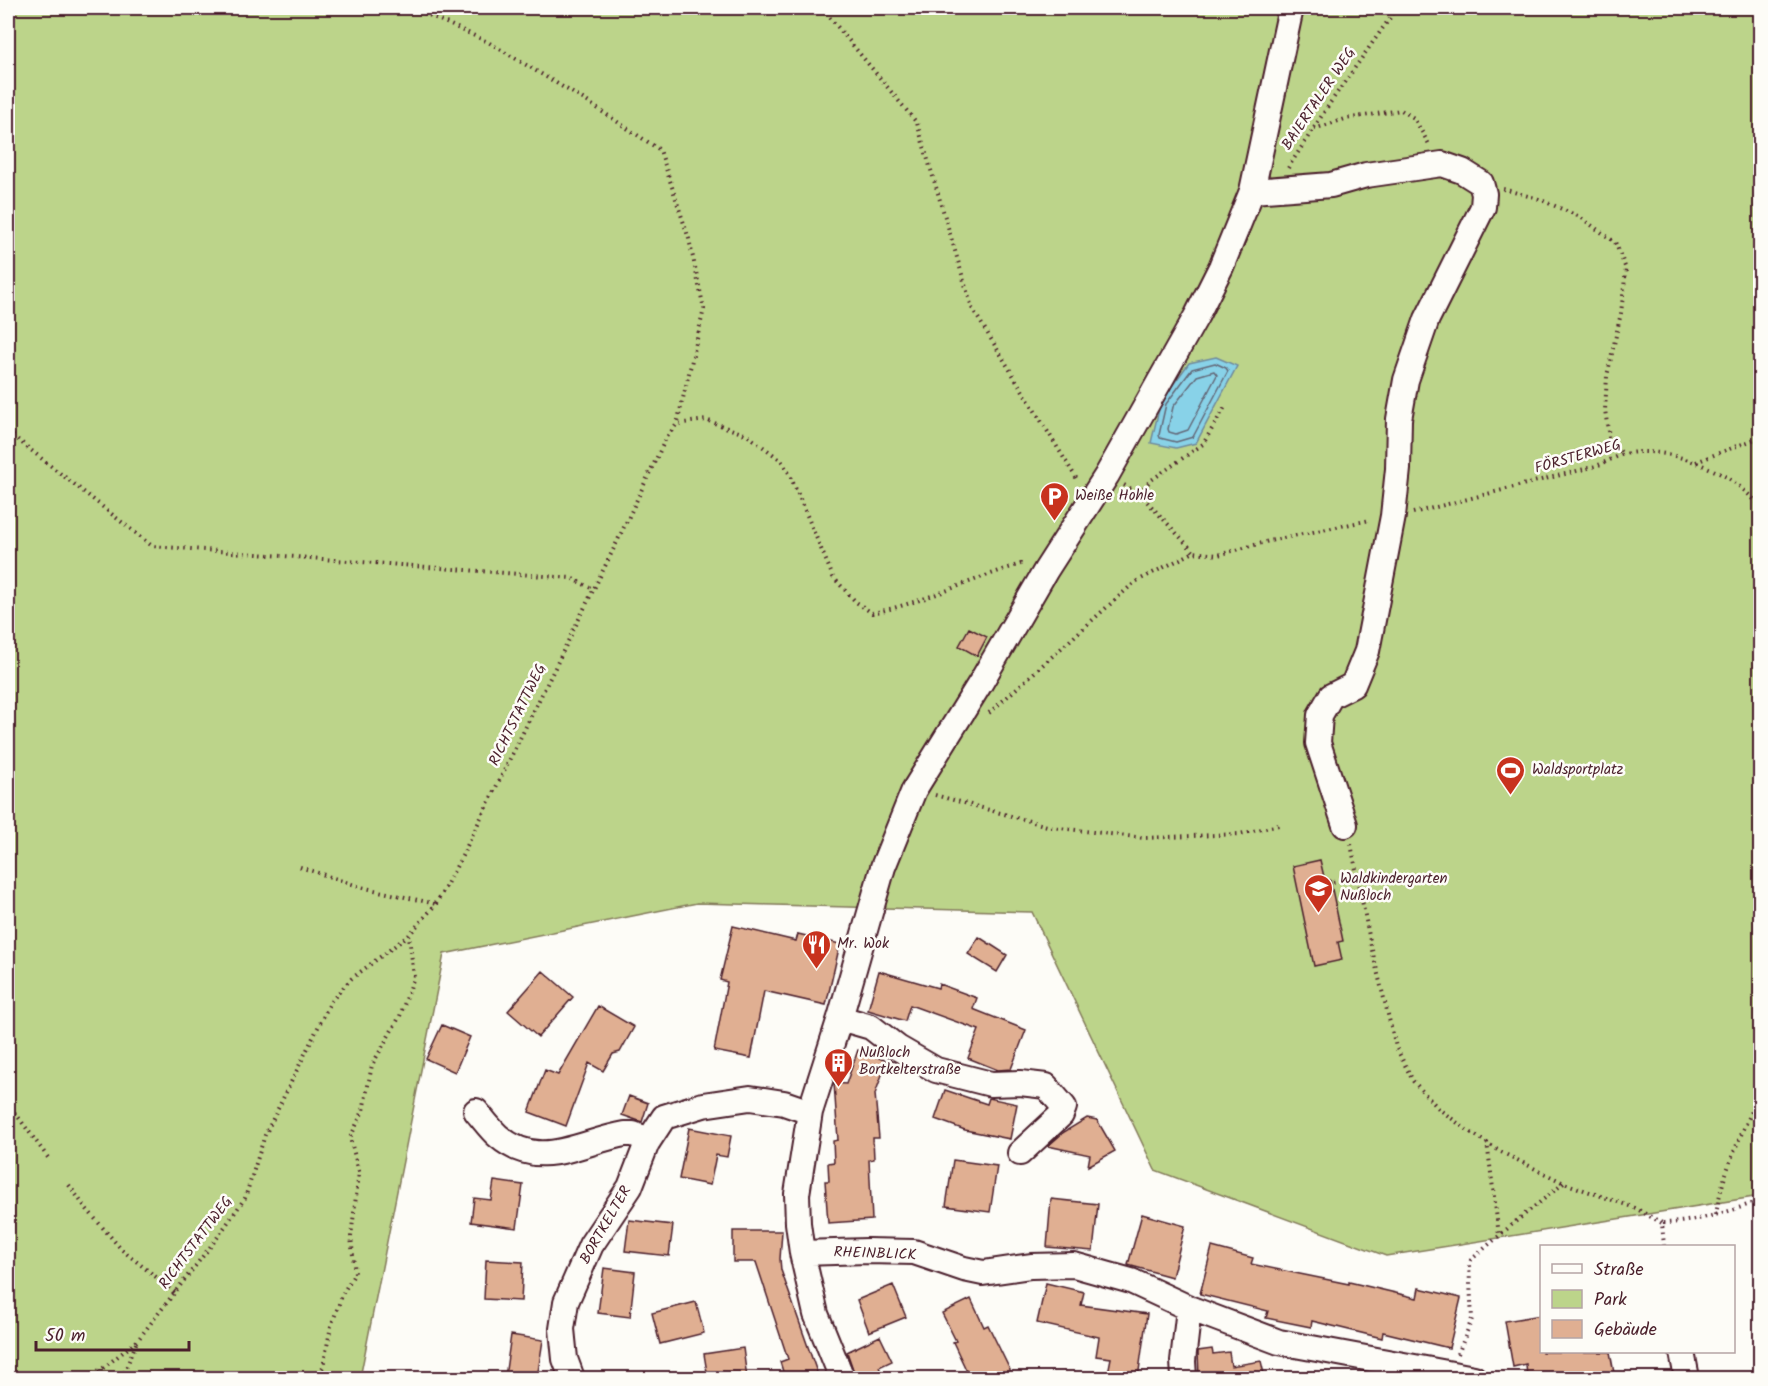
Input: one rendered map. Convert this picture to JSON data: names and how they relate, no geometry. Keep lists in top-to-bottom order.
{
  "streets": {
    "street": ["BORTKELTER", "RHEINBLICK"],
    "path": ["BAIERTALER WEG", "FÖRSTERWEG", "RICHTSTATTWEG"]
  },
  "places": {
    "parking": ["Weiße Hohle"],
    "sports": ["Waldsportplatz"],
    "school or university": ["Waldkindergarten Nußloch"],
    "restaurant": ["Mr. Wok"],
    "building": ["Nußloch Bortkelterstraße"]
  },
  "legend": ["Straße", "Park", "Gebäude"],
  "scale_bar": "50 m"
}
